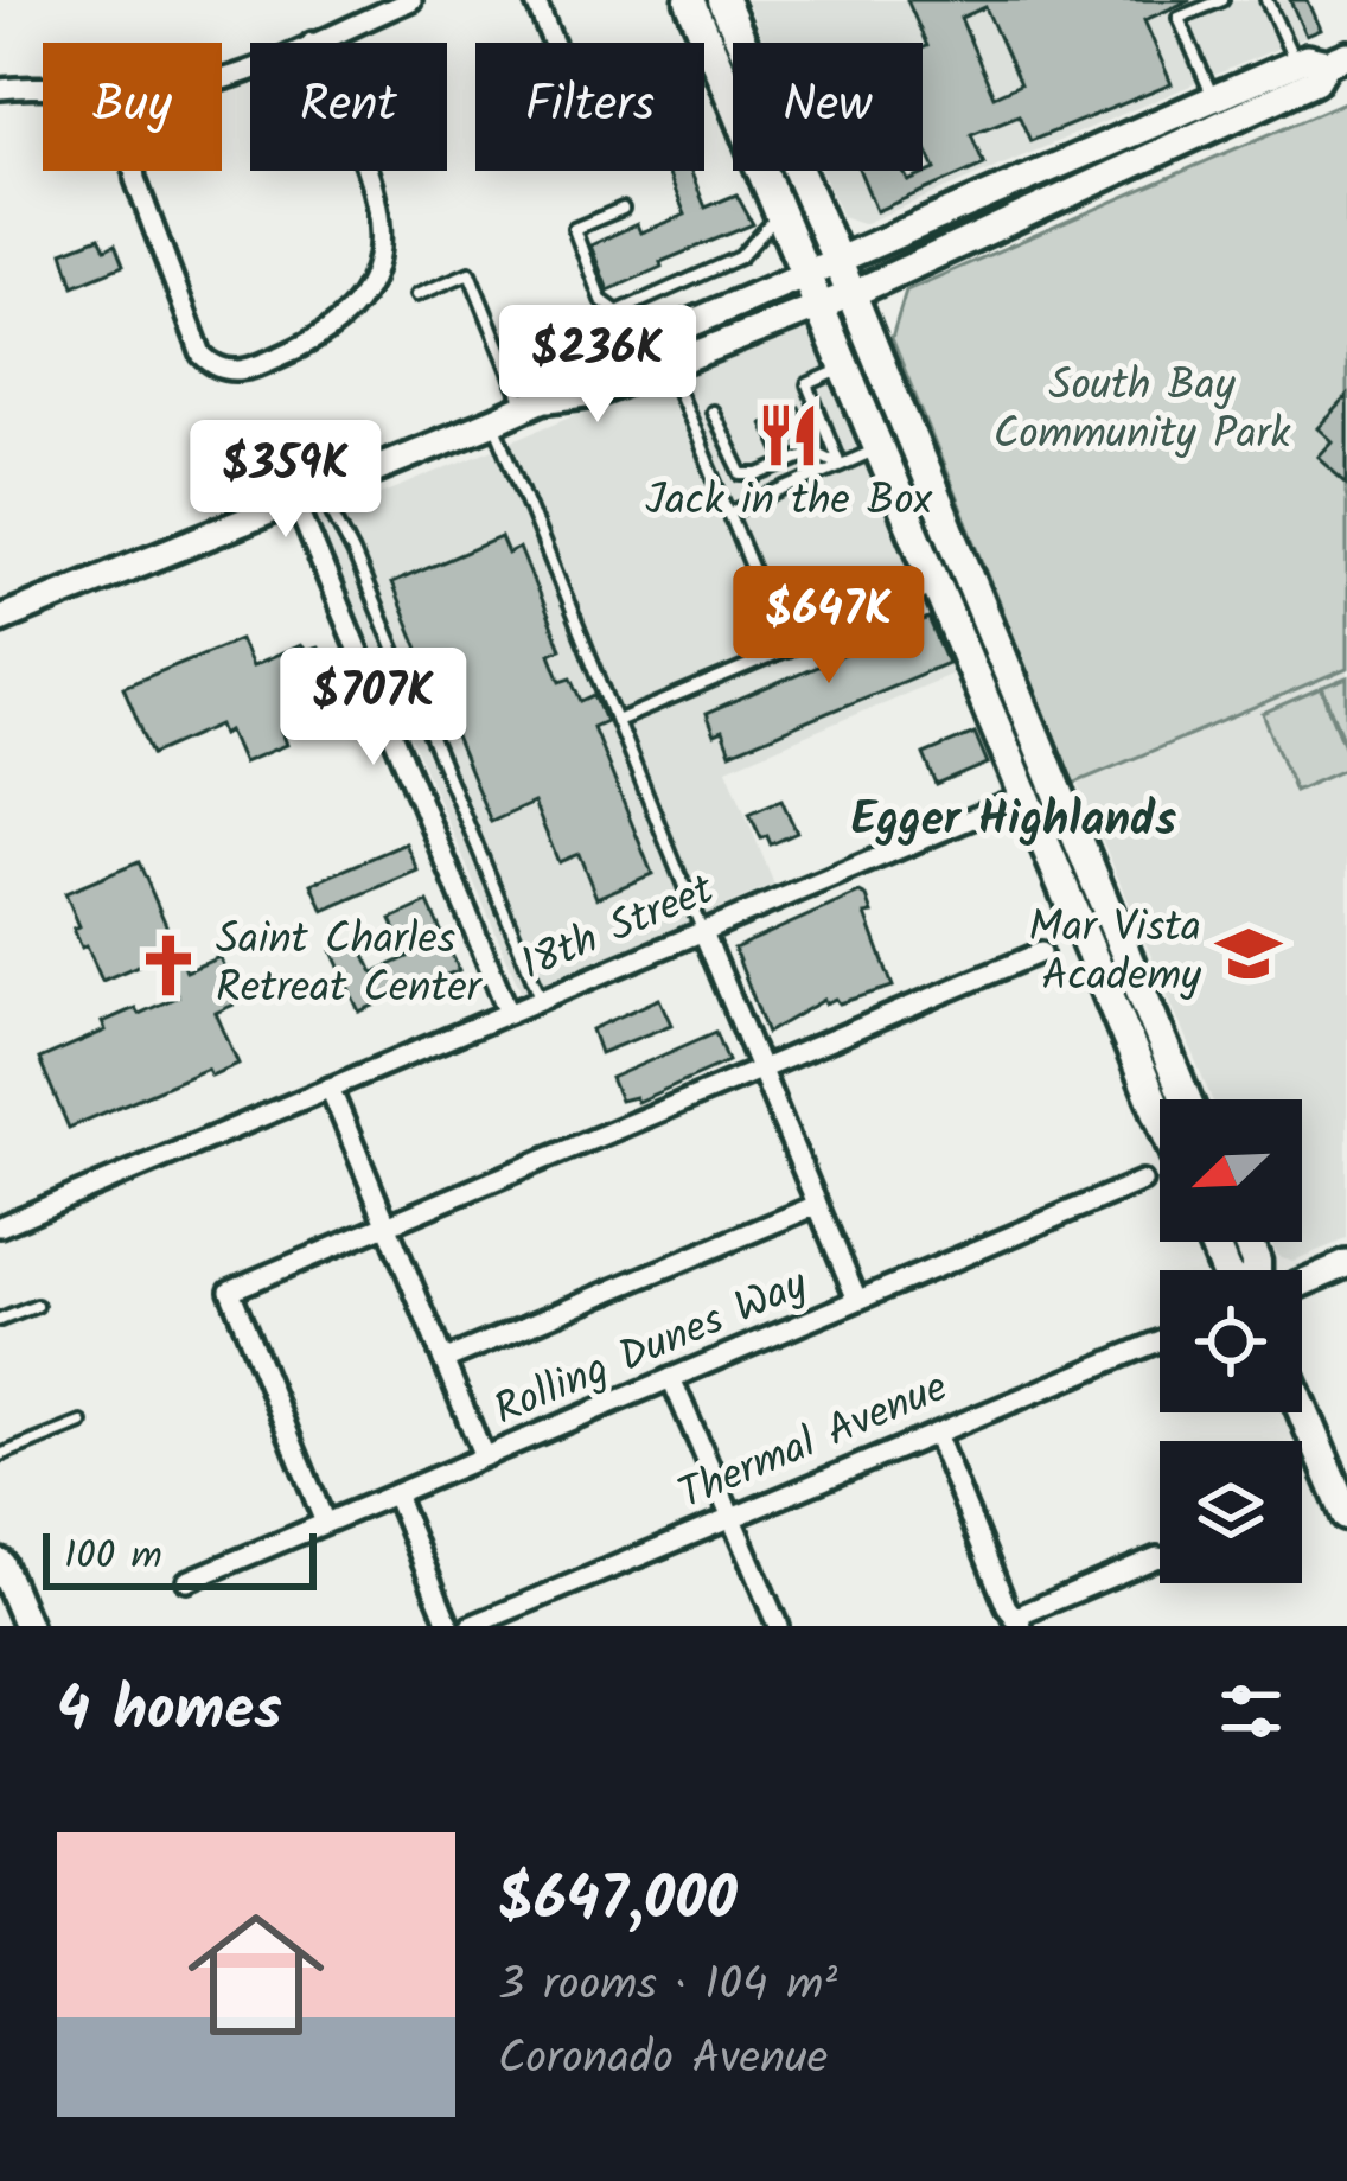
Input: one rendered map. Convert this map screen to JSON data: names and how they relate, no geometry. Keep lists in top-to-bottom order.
{
  "streets": {
    "street": ["18th Street", "Rolling Dunes Way", "Thermal Avenue"]
  },
  "districts": ["Egger Highlands"],
  "parks": ["South Bay Community Park"],
  "places": {
    "restaurant": ["Jack in the Box"],
    "school or university": ["Mar Vista Academy"],
    "church": ["Saint Charles Retreat Center"]
  },
  "scale_bar": "100 m",
  "north": "bottom left",
  "page": {
    "chip": [
      "Buy",
      "Rent",
      "Filters",
      "New"
    ],
    "price": [
      "$236K",
      "$359K",
      "$647K",
      "$707K"
    ],
    "scale": "100 m",
    "heading": "4 homes",
    "list": [
      {
        "name": "$647,000",
        "note": "3 rooms · 104 m² · Coronado Avenue"
      }
    ]
  }
}
